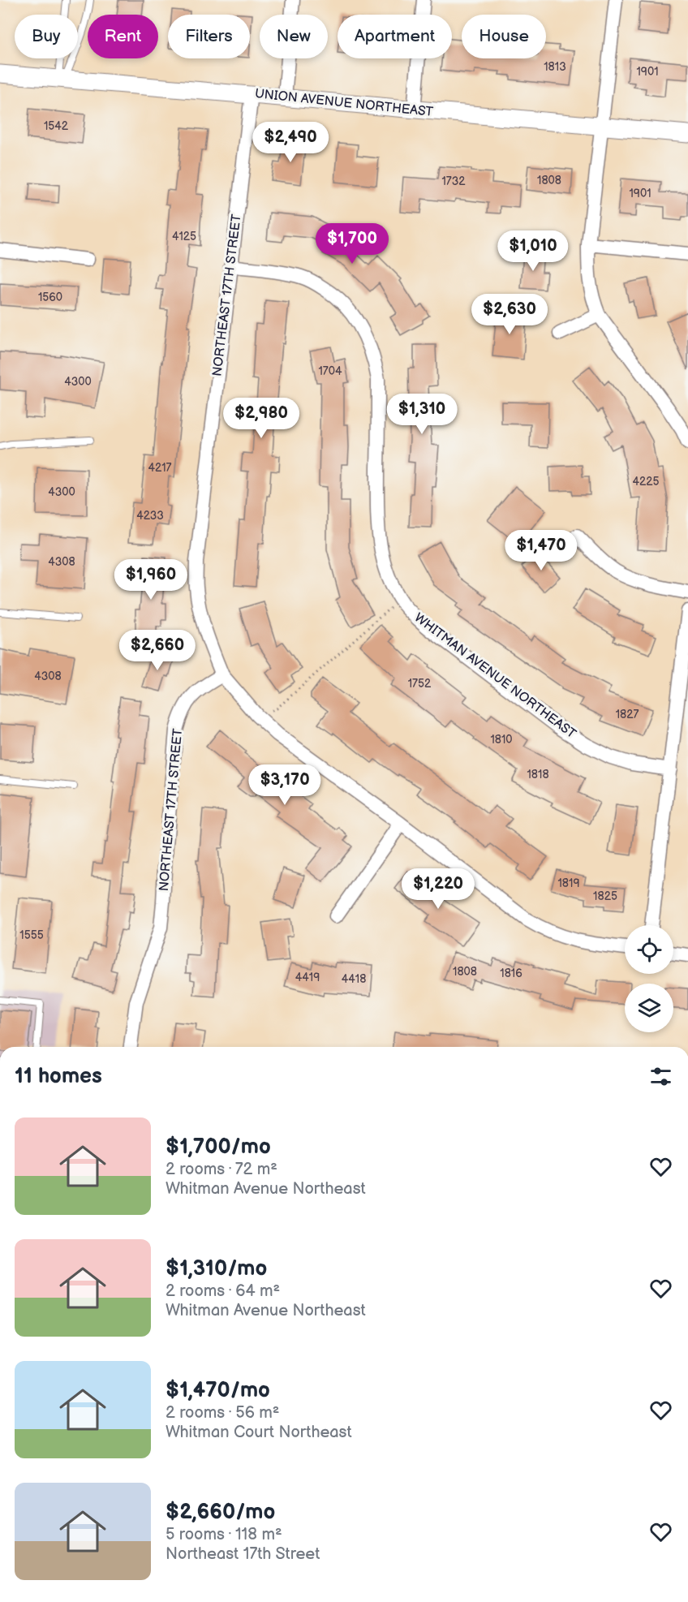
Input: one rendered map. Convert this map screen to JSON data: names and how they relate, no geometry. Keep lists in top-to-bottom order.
{
  "streets": {
    "street": ["UNION AVENUE NORTHEAST", "NORTHEAST 17TH STREET", "WHITMAN AVENUE NORTHEAST"]
  },
  "crossings": [
    ["UNION AVENUE NORTHEAST", "NORTHEAST 17TH STREET"],
    ["NORTHEAST 17TH STREET", "WHITMAN AVENUE NORTHEAST"]
  ],
  "house_numbers": [
    "1813",
    "1901",
    "1542",
    "1808",
    "1732",
    "1901",
    "4125",
    "1560",
    "1704",
    "4300",
    "4217",
    "4225",
    "4300",
    "4233",
    "4308",
    "4308",
    "1752",
    "1827",
    "1810",
    "1818",
    "1819",
    "1825",
    "1555",
    "1808",
    "1816",
    "4419",
    "4418"
  ],
  "page": {
    "chip": [
      "Buy",
      "Rent",
      "Filters",
      "New",
      "Apartment",
      "House"
    ],
    "price": [
      "$2,490",
      "$1,700",
      "$1,010",
      "$2,630",
      "$1,310",
      "$2,980",
      "$1,470",
      "$1,960",
      "$2,660",
      "$3,170",
      "$1,220"
    ],
    "heading": "11 homes",
    "list": [
      {
        "name": "$1,700/mo",
        "note": "2 rooms · 72 m² · Whitman Avenue Northeast"
      },
      {
        "name": "$1,310/mo",
        "note": "2 rooms · 64 m² · Whitman Avenue Northeast"
      },
      {
        "name": "$1,470/mo",
        "note": "2 rooms · 56 m² · Whitman Court Northeast"
      },
      {
        "name": "$2,660/mo",
        "note": "5 rooms · 118 m² · Northeast 17th Street"
      }
    ]
  }
}
